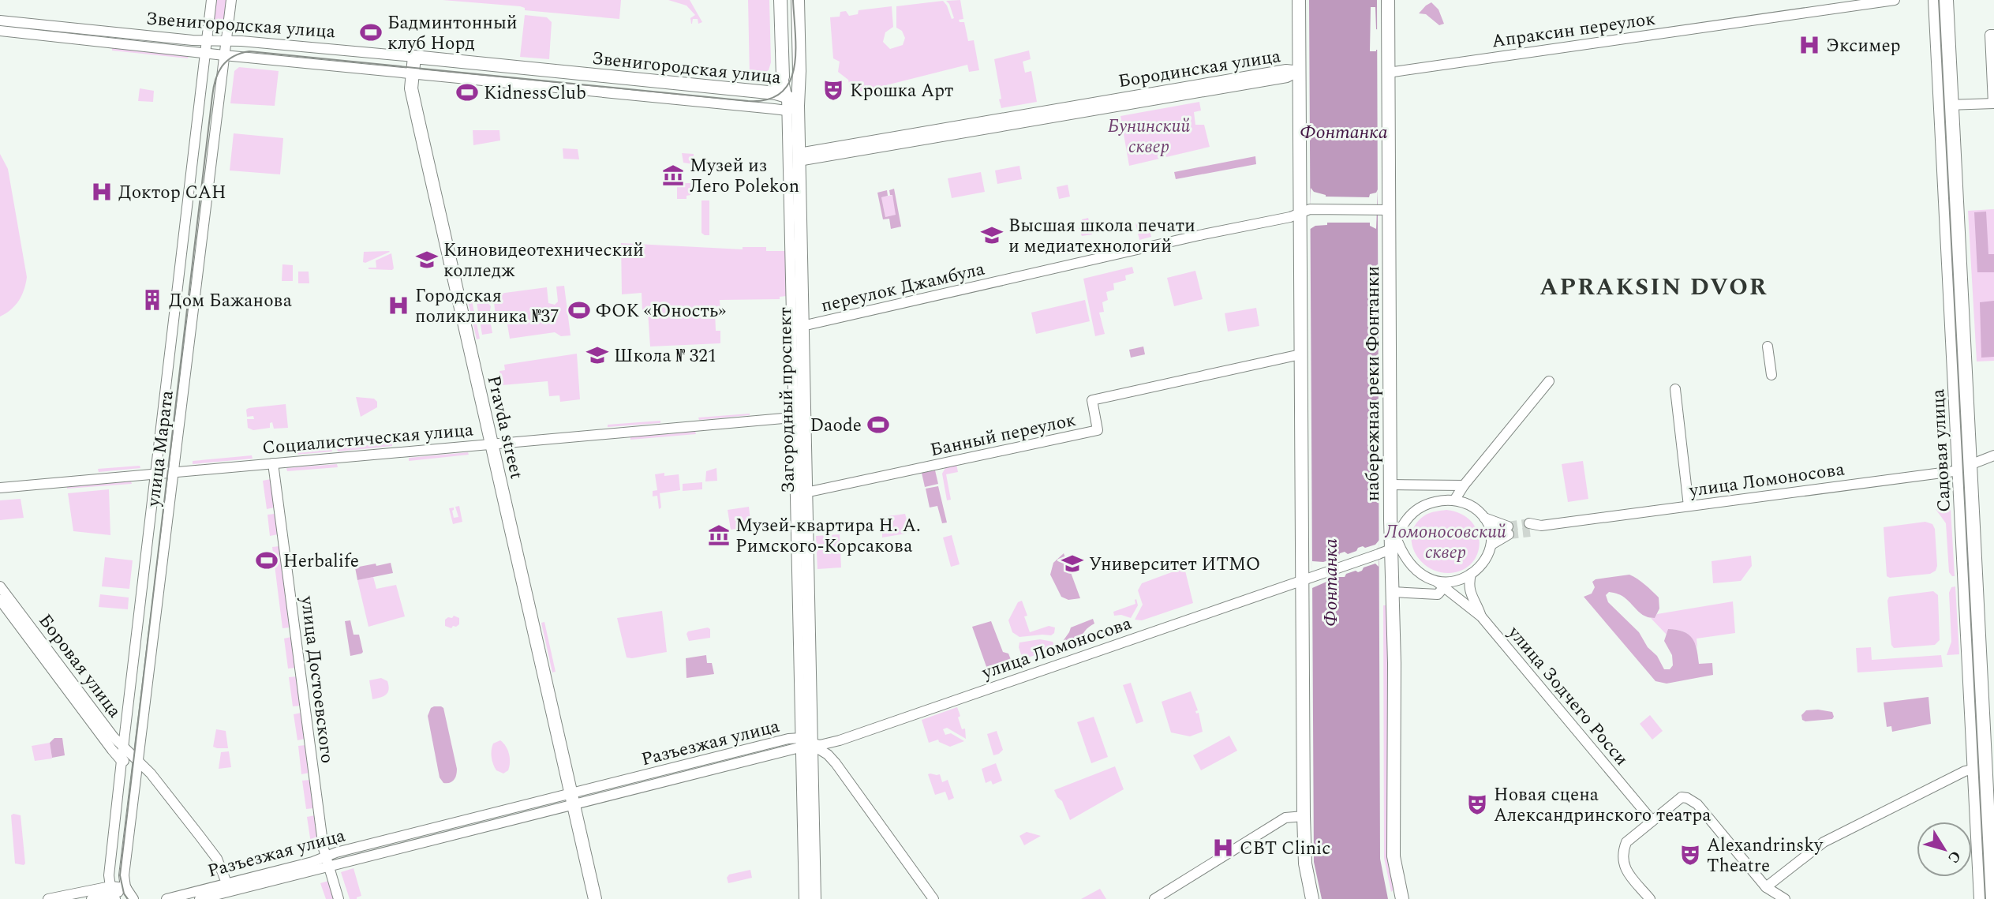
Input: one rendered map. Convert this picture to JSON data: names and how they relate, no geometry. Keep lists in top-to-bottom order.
{
  "streets": {
    "main road": [
      "Звенигородская улица",
      "набережная реки Фонтанки",
      "Загородный проспект",
      "Pravda street",
      "Садовая улица"
    ],
    "street": [
      "Апраксин переулок",
      "Бородинская улица",
      "переулок Джамбула",
      "Банный переулок",
      "Социалистическая улица",
      "улица Марата",
      "улица Ломоносова",
      "Боровая улица",
      "улица Достоевского",
      "улица Зодчего Росси",
      "Разъезжая улица"
    ]
  },
  "crossings": [
    ["Звенигородская улица", "Загородный проспект"],
    ["Звенигородская улица", "Pravda street"],
    ["Звенигородская улица", "улица Марата"],
    ["Апраксин переулок", "набережная реки Фонтанки"],
    ["Бородинская улица", "Загородный проспект"],
    ["переулок Джамбула", "набережная реки Фонтанки"],
    ["переулок Джамбула", "Загородный проспект"],
    ["набережная реки Фонтанки", "улица Ломоносова"],
    ["набережная реки Фонтанки", "улица Зодчего Росси"],
    ["Загородный проспект", "Банный переулок"],
    ["Загородный проспект", "Социалистическая улица"],
    ["Загородный проспект", "улица Ломоносова"],
    ["Загородный проспект", "Разъезжая улица"],
    ["Pravda street", "Социалистическая улица"],
    ["Pravda street", "Разъезжая улица"],
    ["Социалистическая улица", "улица Марата"],
    ["Социалистическая улица", "улица Достоевского"],
    ["улица Марата", "Боровая улица"],
    ["Садовая улица", "улица Ломоносова"],
    ["улица Ломоносова", "улица Зодчего Росси"],
    ["улица Ломоносова", "Разъезжая улица"],
    ["Боровая улица", "Разъезжая улица"],
    ["улица Достоевского", "Разъезжая улица"]
  ],
  "districts": ["APRAKSIN DVOR"],
  "water": ["Фонтанка"],
  "parks": ["Бунинский сквер", "Ломоносовский сквер"],
  "places": {
    "sports": [
      "Бадминтонный клуб Норд",
      "KidnessClub",
      "ФОК «Юность»",
      "Daode",
      "Herbalife"
    ],
    "hospital": [
      "Эксимер",
      "Доктор САН",
      "Городская поликлиника №37",
      "CBT Clinic"
    ],
    "theatre": ["Крошка Арт", "Новая сцена Александринского театра", "Alexandrinsky Theatre"],
    "museum": ["Музей из Лего Polekon", "Музей-квартира Н. А. Римского-Корсакова"],
    "school or university": [
      "Высшая школа печати и медиатехнологий",
      "Киновидеотехнический колледж",
      "Школа № 321",
      "Университет ИТМО"
    ],
    "building": ["Дом Бажанова"]
  },
  "north": "bottom right"
}
